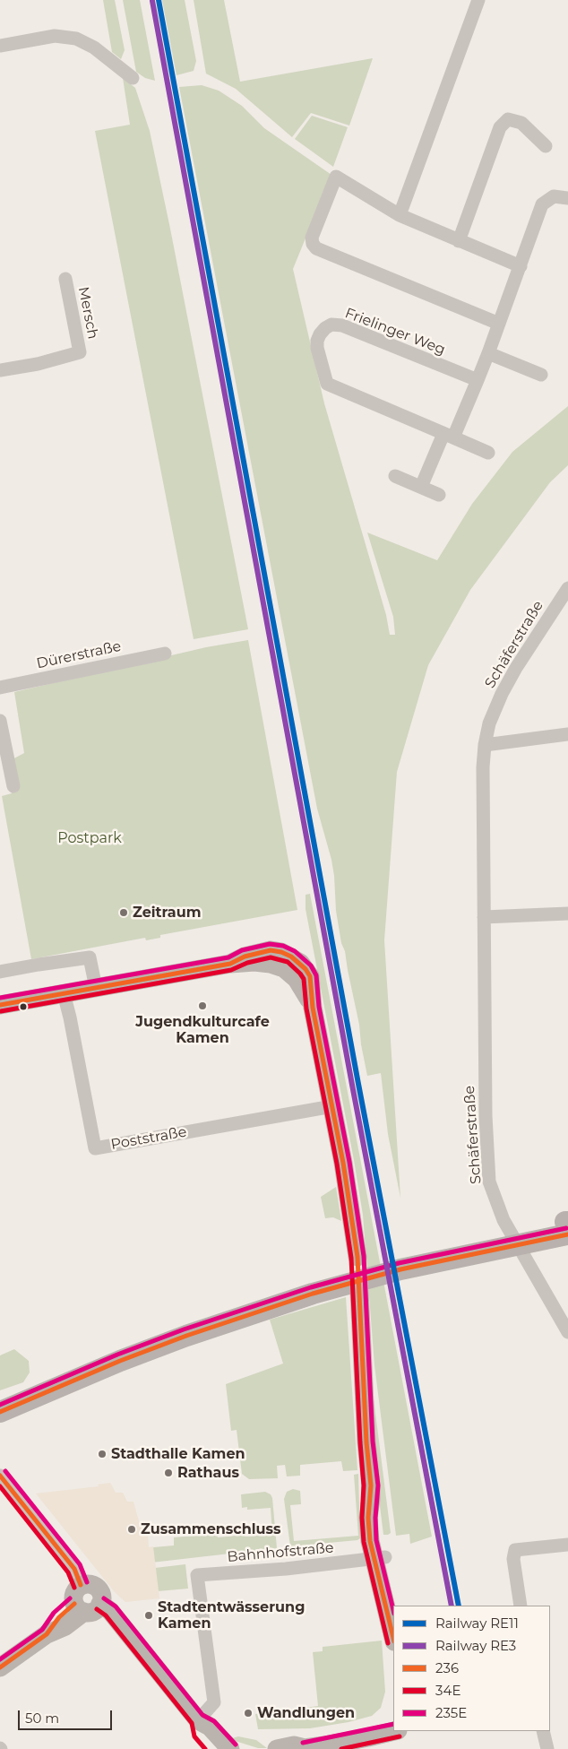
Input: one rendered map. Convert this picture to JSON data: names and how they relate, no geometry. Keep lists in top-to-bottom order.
{
  "streets": {
    "street": [
      "Mersch",
      "Frielinger Weg",
      "Schäferstraße",
      "Dürerstraße",
      "Poststraße",
      "Bahnhofstraße"
    ]
  },
  "parks": ["Postpark"],
  "places": [
    "Zeitraum",
    "Jugendkulturcafe Kamen",
    "Stadthalle Kamen",
    "Rathaus",
    "Zusammenschluss",
    "Stadtentwässerung Kamen",
    "Wandlungen"
  ],
  "lines": [
    "rail line RE11",
    "rail line RE3",
    "transit line 235E",
    "transit line 236",
    "transit line 34E"
  ],
  "legend": [
    "Railway RE11",
    "Railway RE3",
    "236",
    "34E",
    "235E"
  ],
  "scale_bar": "50 m"
}
